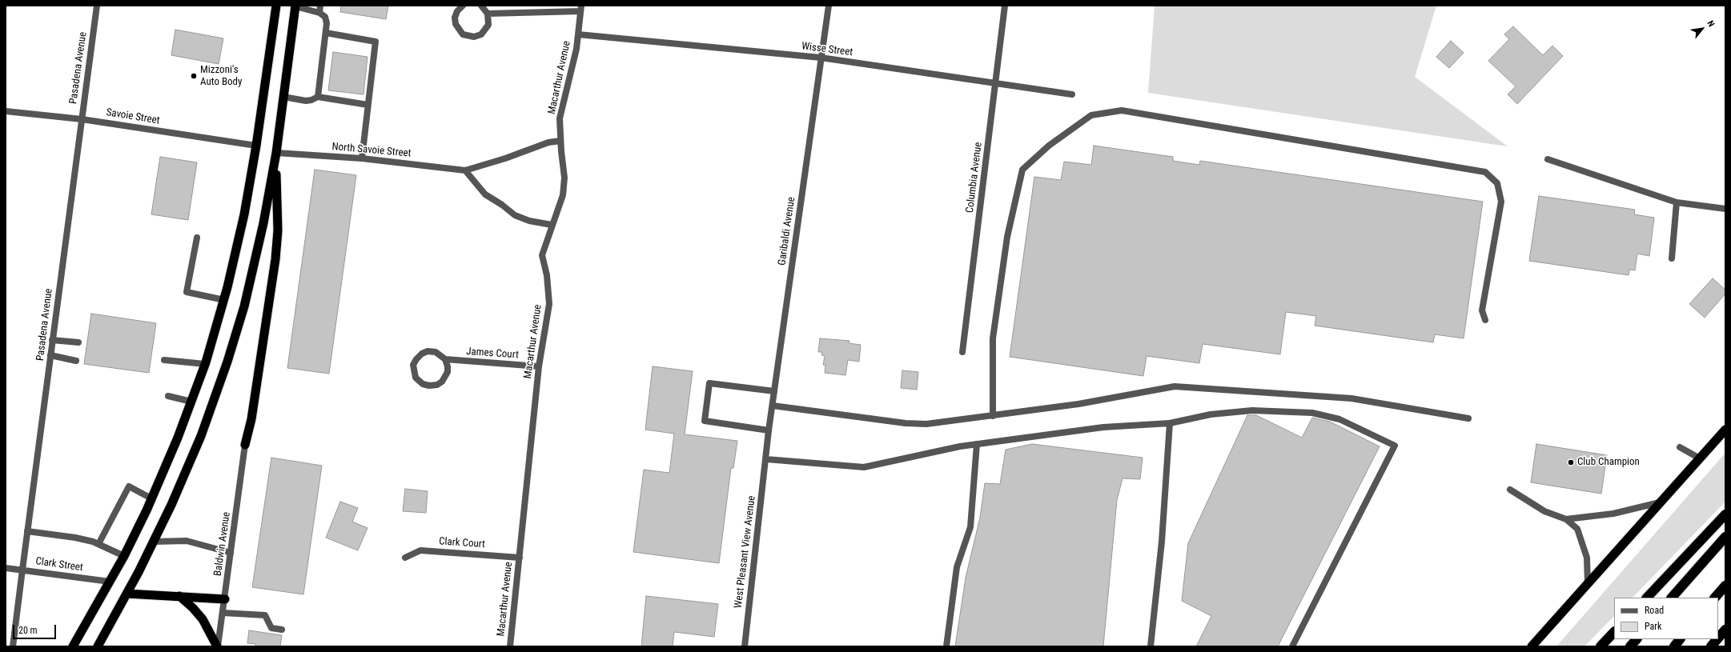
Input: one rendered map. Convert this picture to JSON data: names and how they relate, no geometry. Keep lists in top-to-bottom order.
{
  "streets": {
    "street": [
      "Wisse Street",
      "Pasadena Avenue",
      "Macarthur Avenue",
      "Savoie Street",
      "North Savoie Street",
      "Columbia Avenue",
      "Garibaldi Avenue",
      "James Court",
      "Clark Court",
      "Baldwin Avenue",
      "West Pleasant View Avenue",
      "Clark Street"
    ]
  },
  "crossings": [
    ["Wisse Street", "Macarthur Avenue"],
    ["Wisse Street", "Columbia Avenue"],
    ["Wisse Street", "Garibaldi Avenue"],
    ["Pasadena Avenue", "Savoie Street"],
    ["Pasadena Avenue", "Clark Street"],
    ["Macarthur Avenue", "North Savoie Street"],
    ["Macarthur Avenue", "James Court"],
    ["Macarthur Avenue", "Clark Court"],
    ["Garibaldi Avenue", "West Pleasant View Avenue"]
  ],
  "places": ["Mizzoni's Auto Body", "Club Champion"],
  "legend": ["Road", "Park"],
  "scale_bar": "20 m",
  "north": "top right"
}
